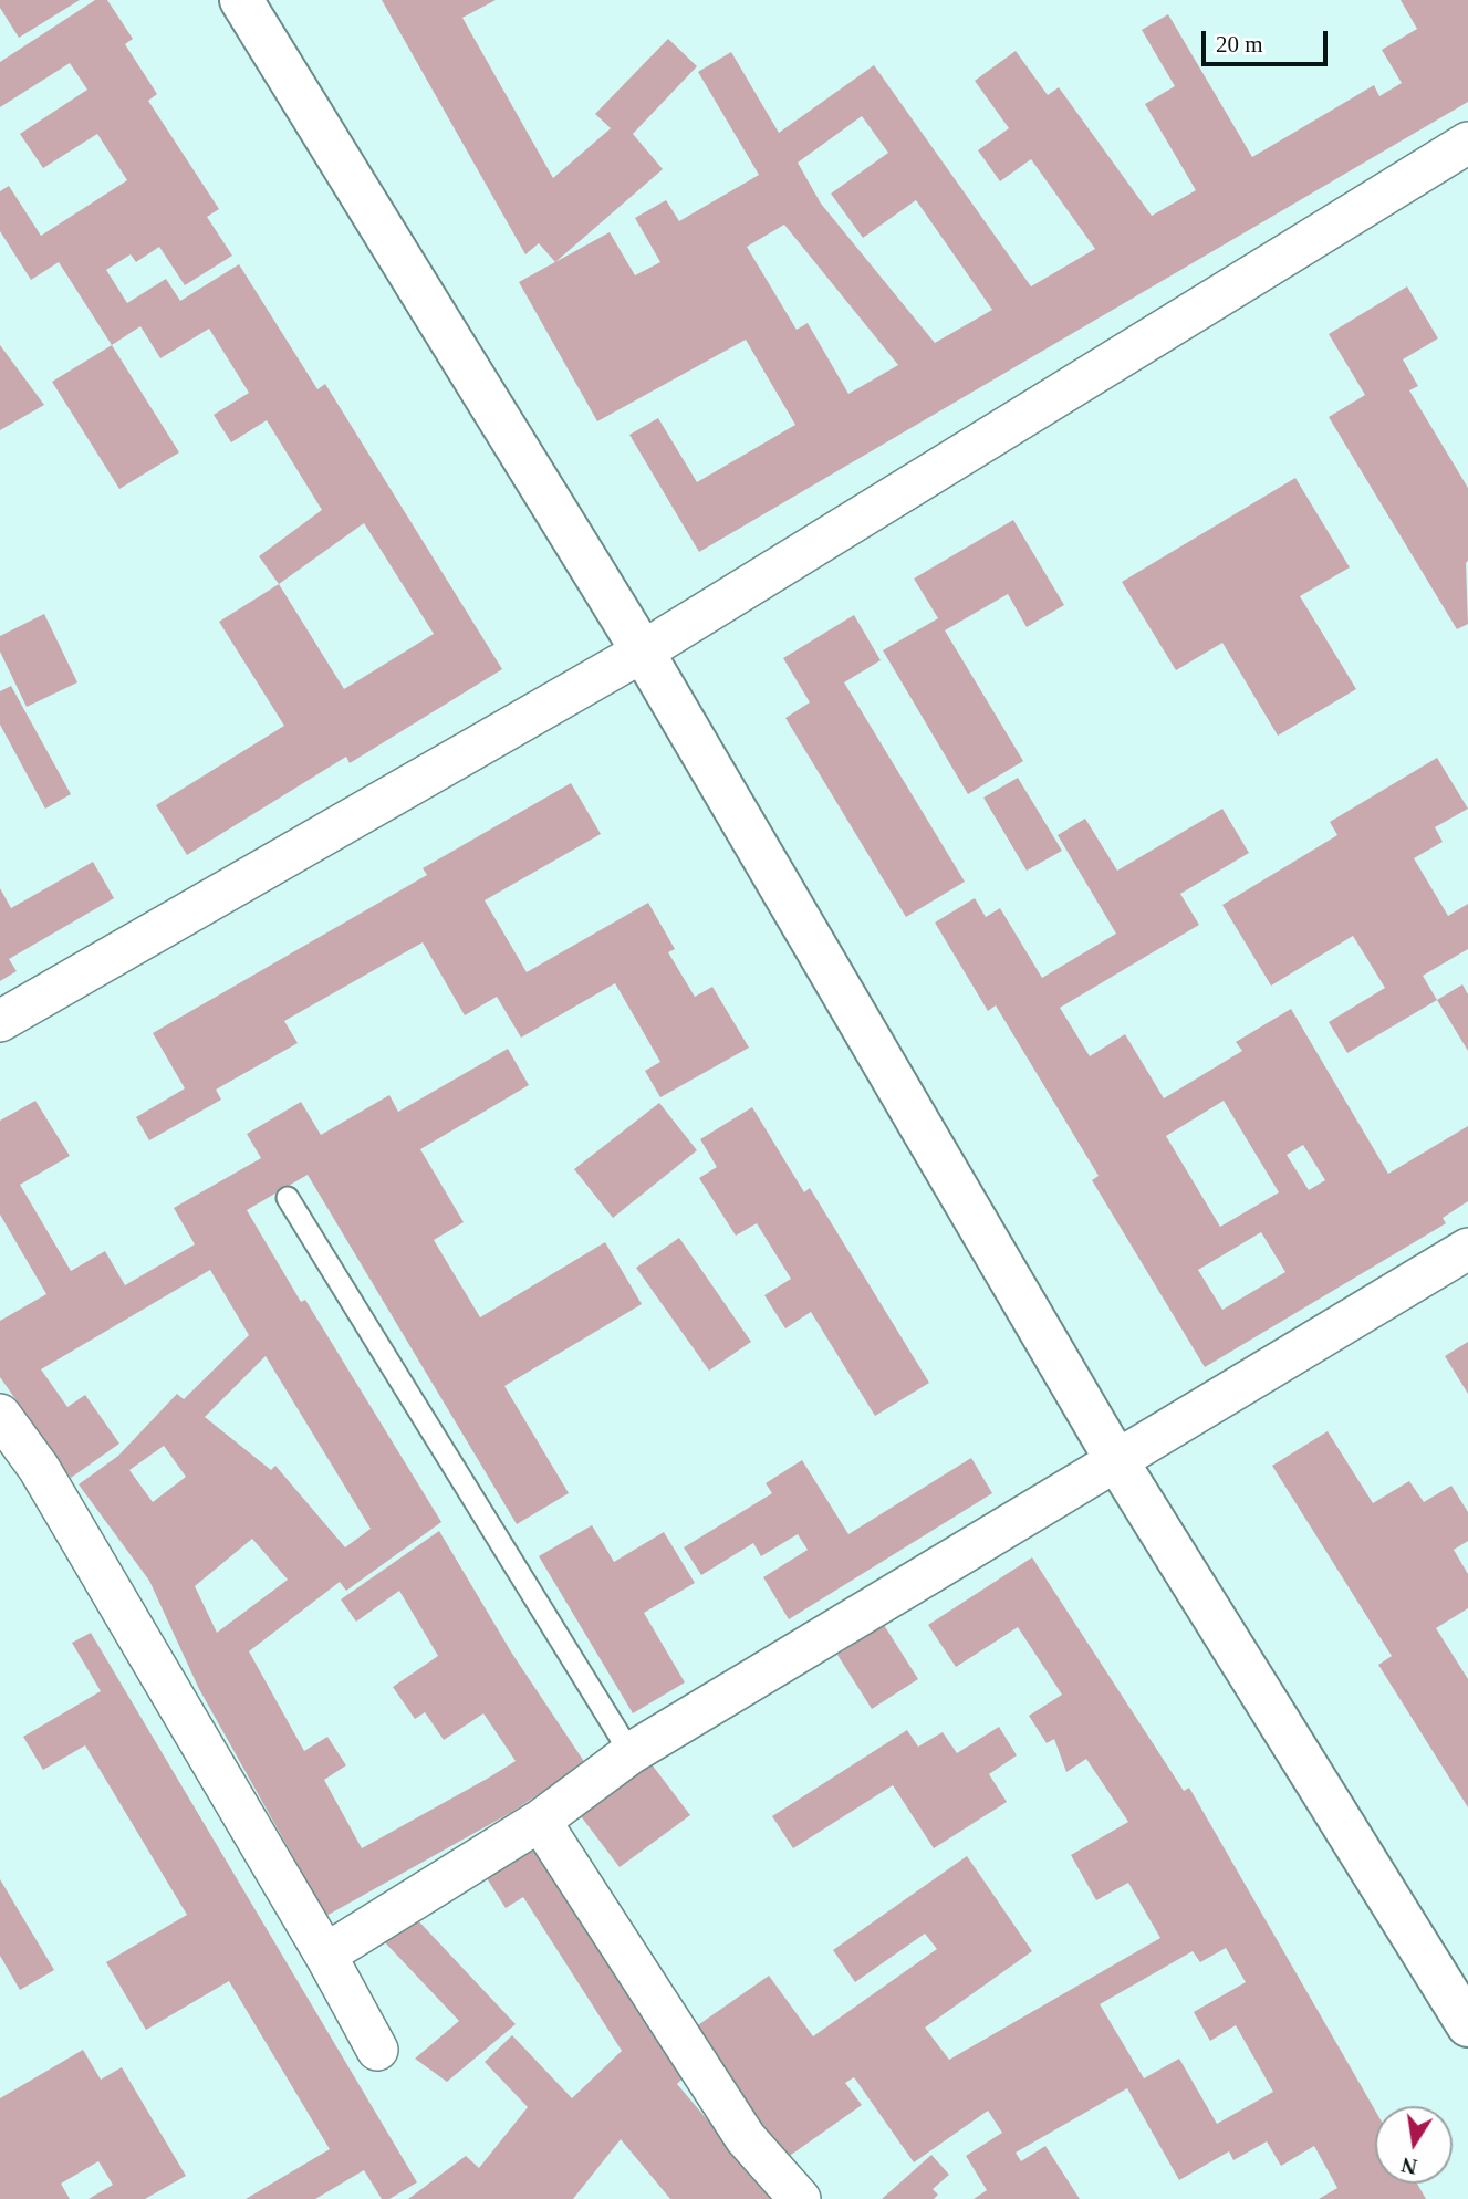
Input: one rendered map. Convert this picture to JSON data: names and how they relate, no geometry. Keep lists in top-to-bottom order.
{
  "scale_bar": "20 m",
  "north": "bottom"
}
